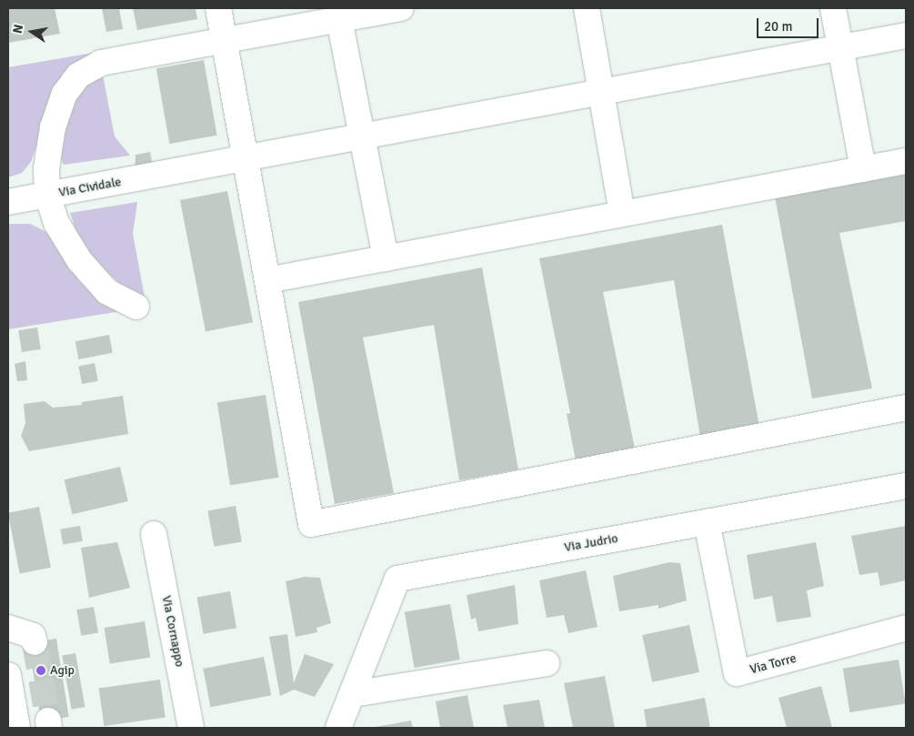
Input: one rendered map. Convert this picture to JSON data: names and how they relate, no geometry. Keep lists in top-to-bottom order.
{
  "streets": {
    "street": [
      "Via Cividale",
      "Via Judrio",
      "Via Cornappo",
      "Via Torre"
    ]
  },
  "crossings": [
    ["Via Judrio", "Via Torre"]
  ],
  "places": ["Agip"],
  "scale_bar": "20 m",
  "north": "left"
}
